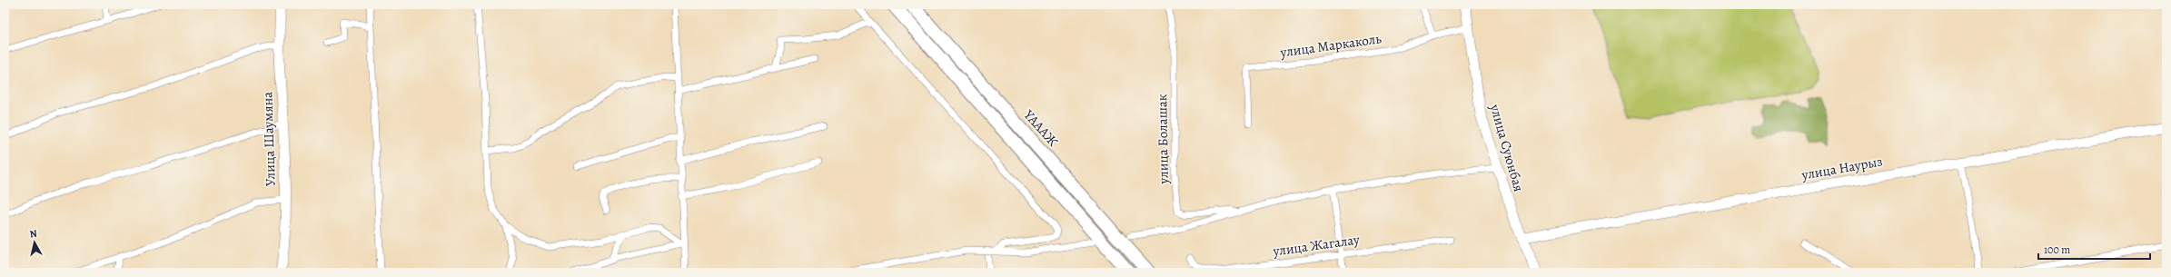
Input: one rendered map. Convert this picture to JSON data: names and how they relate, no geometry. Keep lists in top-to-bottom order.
{
  "streets": {
    "highway": ["ҮАААЖ"],
    "street": [
      "улица Маркаколь",
      "Улица Шаумяна",
      "улица Болашак",
      "улица Суюнбая",
      "улица Наурыз",
      "улица Жагалау"
    ]
  },
  "crossings": [
    ["улица Маркаколь", "улица Суюнбая"],
    ["улица Суюнбая", "улица Наурыз"]
  ],
  "scale_bar": "100 m",
  "north": "top"
}
